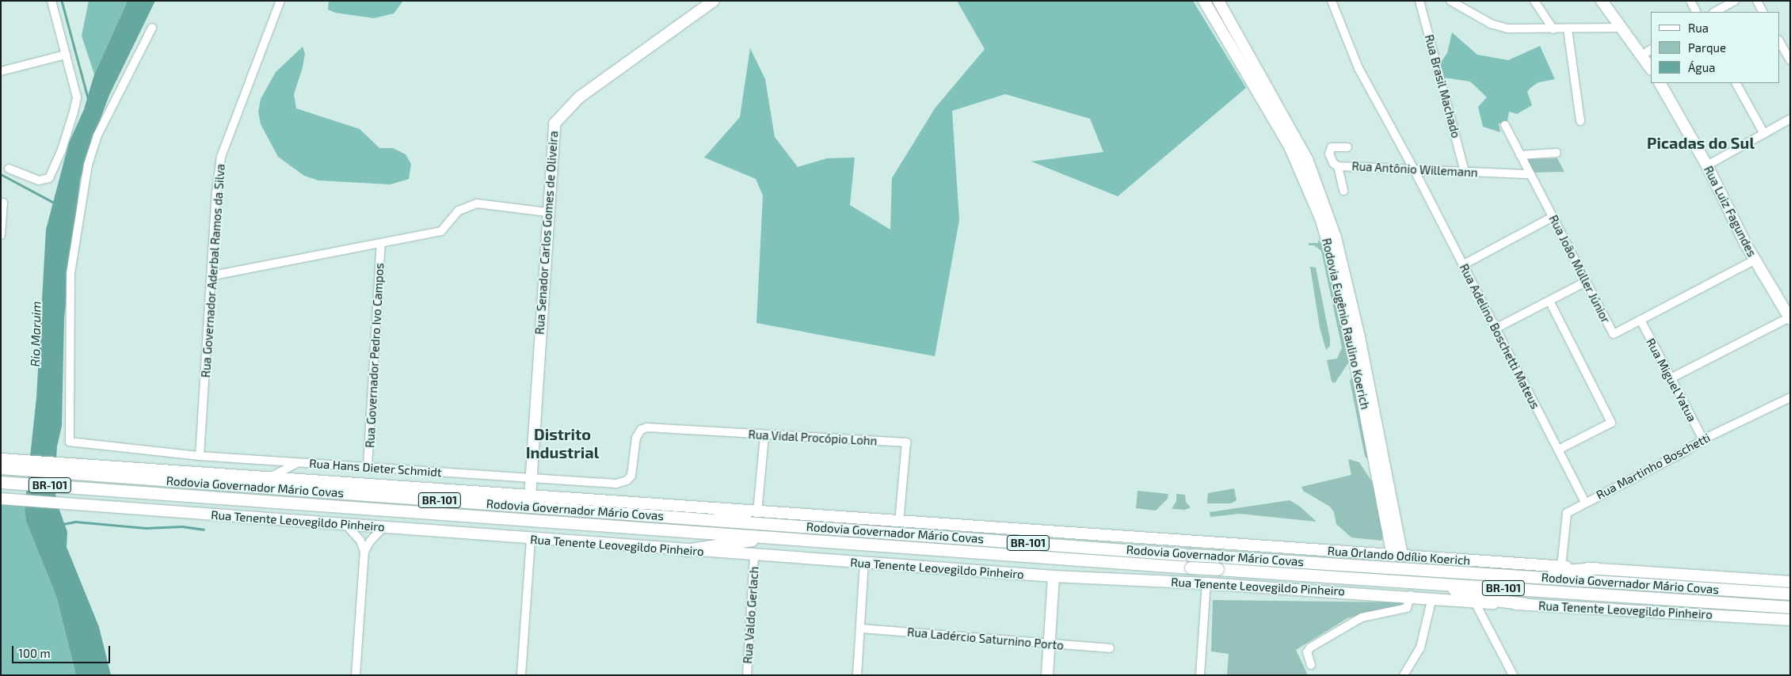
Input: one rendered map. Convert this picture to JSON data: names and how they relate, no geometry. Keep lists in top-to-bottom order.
{
  "streets": {
    "highway": ["BR-101", "Rodovia Governador Mário Covas"],
    "main road": [
      "Rua Luiz Fagundes",
      "Rua Senador Carlos Gomes de Oliveira",
      "Rodovia Eugênio Raulino Koerich",
      "Rua Tenente Leovegildo Pinheiro",
      "Rua Orlando Odílio Koerich"
    ],
    "street": [
      "Rua Brasil Machado",
      "Rua Antônio Willemann",
      "Rua João Müller Júnior",
      "Rua Governador Aderbal Ramos da Silva",
      "Rua Adelino Boschetti Mateus",
      "Rua Governador Pedro Ivo Campos",
      "Rua Miguel Yatua",
      "Rua Vidal Procópio Lohn",
      "Rua Martinho Boschetti",
      "Rua Hans Dieter Schmidt",
      "Rua Valdo Gerlach",
      "Rua Ladércio Saturnino Porto"
    ]
  },
  "crossings": [
    ["Rua Brasil Machado", "Rua Antônio Willemann"],
    ["Rua Antônio Willemann", "Rua João Müller Júnior"],
    ["Rua Antônio Willemann", "Rua Adelino Boschetti Mateus"],
    ["Rua Luiz Fagundes", "Rua João Müller Júnior"],
    ["Rua Senador Carlos Gomes de Oliveira", "Rua Hans Dieter Schmidt"],
    ["Rua Senador Carlos Gomes de Oliveira", "Rua Orlando Odílio Koerich"],
    ["Rua João Müller Júnior", "Rua Miguel Yatua"],
    ["Rua Governador Aderbal Ramos da Silva", "Rua Hans Dieter Schmidt"],
    ["Rodovia Eugênio Raulino Koerich", "Rua Orlando Odílio Koerich"],
    ["Rua Adelino Boschetti Mateus", "Rua Martinho Boschetti"],
    ["Rua Governador Pedro Ivo Campos", "Rua Hans Dieter Schmidt"],
    ["Rua Miguel Yatua", "Rua Martinho Boschetti"],
    ["Rua Vidal Procópio Lohn", "Rua Hans Dieter Schmidt"],
    ["Rua Vidal Procópio Lohn", "Rua Orlando Odílio Koerich"],
    ["Rua Martinho Boschetti", "Rua Orlando Odílio Koerich"],
    ["Rodovia Governador Mário Covas", "Rua Orlando Odílio Koerich"],
    ["Rua Tenente Leovegildo Pinheiro", "Rua Valdo Gerlach"]
  ],
  "districts": ["Picadas do Sul", "Distrito Industrial"],
  "water": ["Rio Maruim"],
  "legend": ["Rua", "Parque", "Água"],
  "scale_bar": "100 m"
}
